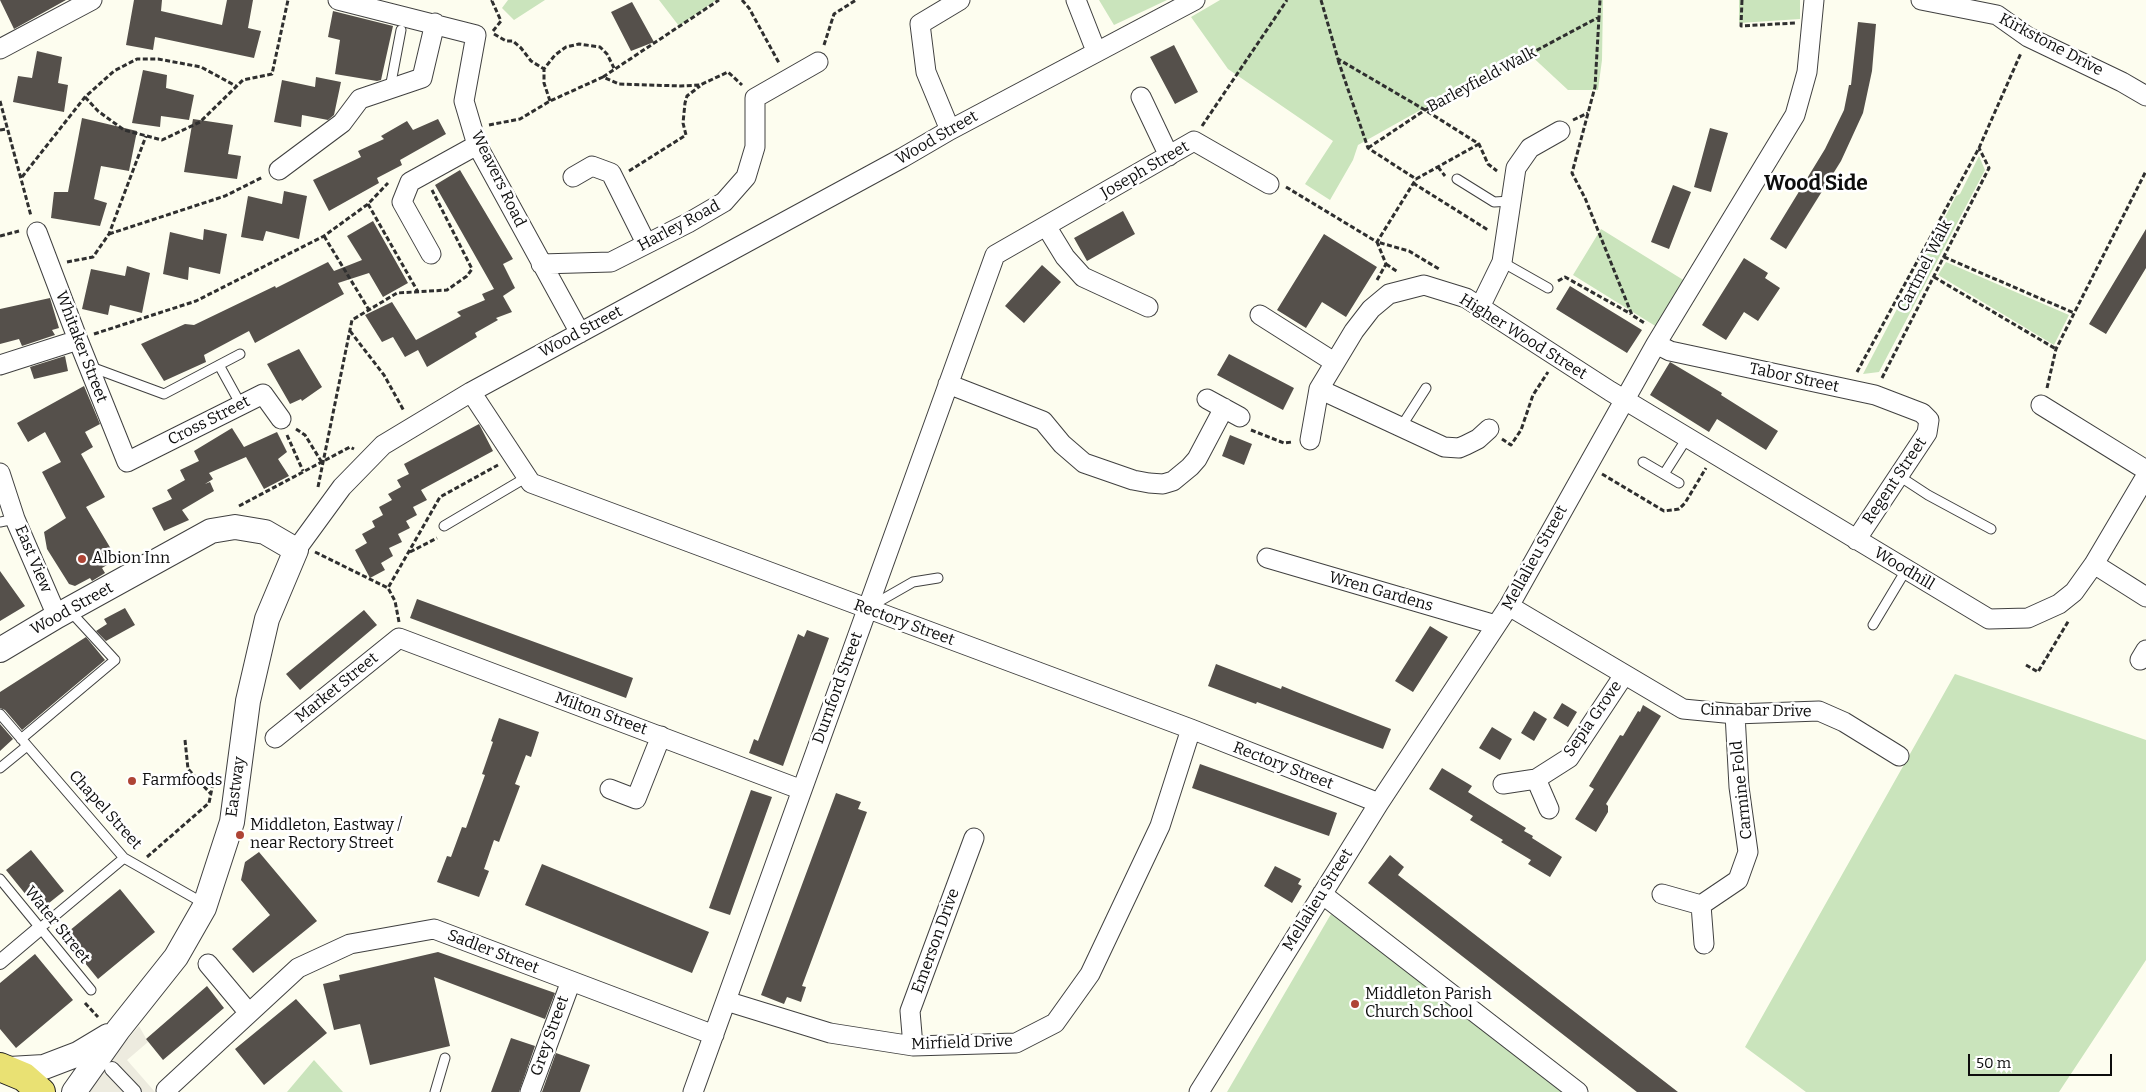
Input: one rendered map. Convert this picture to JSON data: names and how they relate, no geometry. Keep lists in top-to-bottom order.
{
  "streets": {
    "street": [
      "Kirkstone Drive",
      "Wood Street",
      "Joseph Street",
      "Weavers Road",
      "Harley Road",
      "Higher Wood Street",
      "Whitaker Street",
      "Tabor Street",
      "Cross Street",
      "Regent Street",
      "Mellalieu Street",
      "East View",
      "Woodhill",
      "Wren Gardens",
      "Rectory Street",
      "Market Street",
      "Durnford Street",
      "Cinnabar Drive",
      "Milton Street",
      "Sepia Grove",
      "Eastway",
      "Carmine Fold",
      "Emerson Drive",
      "Sadler Street",
      "Grey Street",
      "Mirfield Drive"
    ],
    "lane": ["Chapel Street", "Water Street"],
    "path": ["Barleyfield Walk", "Cartmel Walk"]
  },
  "crossings": [
    ["Kirkstone Drive", "Cartmel Walk"],
    ["Wood Street", "Weavers Road"],
    ["Wood Street", "East View"],
    ["Wood Street", "Rectory Street"],
    ["Wood Street", "Eastway"],
    ["Joseph Street", "Durnford Street"],
    ["Weavers Road", "Harley Road"],
    ["Cartmel Walk", "Tabor Street"],
    ["Higher Wood Street", "Mellalieu Street"],
    ["Higher Wood Street", "Woodhill"],
    ["Whitaker Street", "Cross Street"],
    ["Tabor Street", "Regent Street"],
    ["Tabor Street", "Mellalieu Street"],
    ["Regent Street", "Woodhill"],
    ["Mellalieu Street", "Woodhill"],
    ["Mellalieu Street", "Wren Gardens"],
    ["Mellalieu Street", "Rectory Street"],
    ["Mellalieu Street", "Cinnabar Drive"],
    ["Rectory Street", "Durnford Street"],
    ["Rectory Street", "Mirfield Drive"],
    ["Market Street", "Milton Street"],
    ["Durnford Street", "Milton Street"],
    ["Durnford Street", "Sadler Street"],
    ["Durnford Street", "Mirfield Drive"],
    ["Cinnabar Drive", "Sepia Grove"],
    ["Cinnabar Drive", "Carmine Fold"],
    ["Eastway", "Chapel Street"],
    ["Emerson Drive", "Mirfield Drive"],
    ["Sadler Street", "Grey Street"]
  ],
  "districts": ["Wood Side"],
  "places": [
    "Albion Inn",
    "Farmfoods",
    "Middleton, Eastway / near Rectory Street",
    "Middleton Parish Church School"
  ],
  "scale_bar": "50 m"
}
